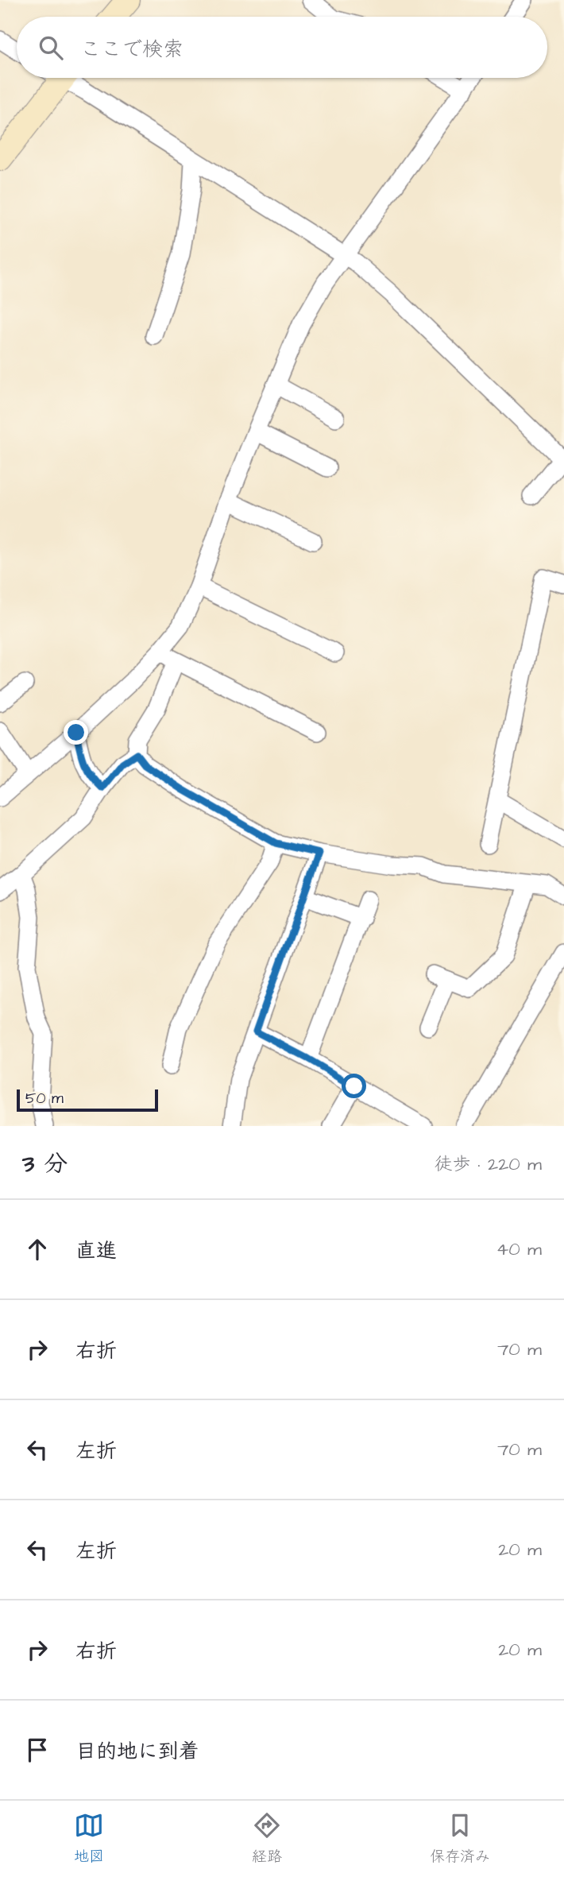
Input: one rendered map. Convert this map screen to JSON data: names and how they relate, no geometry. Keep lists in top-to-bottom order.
{
  "scale_bar": "50 m",
  "page": {
    "search": "ここで検索",
    "scale": "50 m",
    "heading": ["3 分", "徒歩 · 220 m"],
    "list": [
      ["直進", "40 m"],
      ["右折", "70 m"],
      ["左折", "70 m"],
      ["左折", "20 m"],
      ["右折", "20 m"],
      "目的地に到着"
    ],
    "nav": ["地図", "経路", "保存済み"]
  }
}
